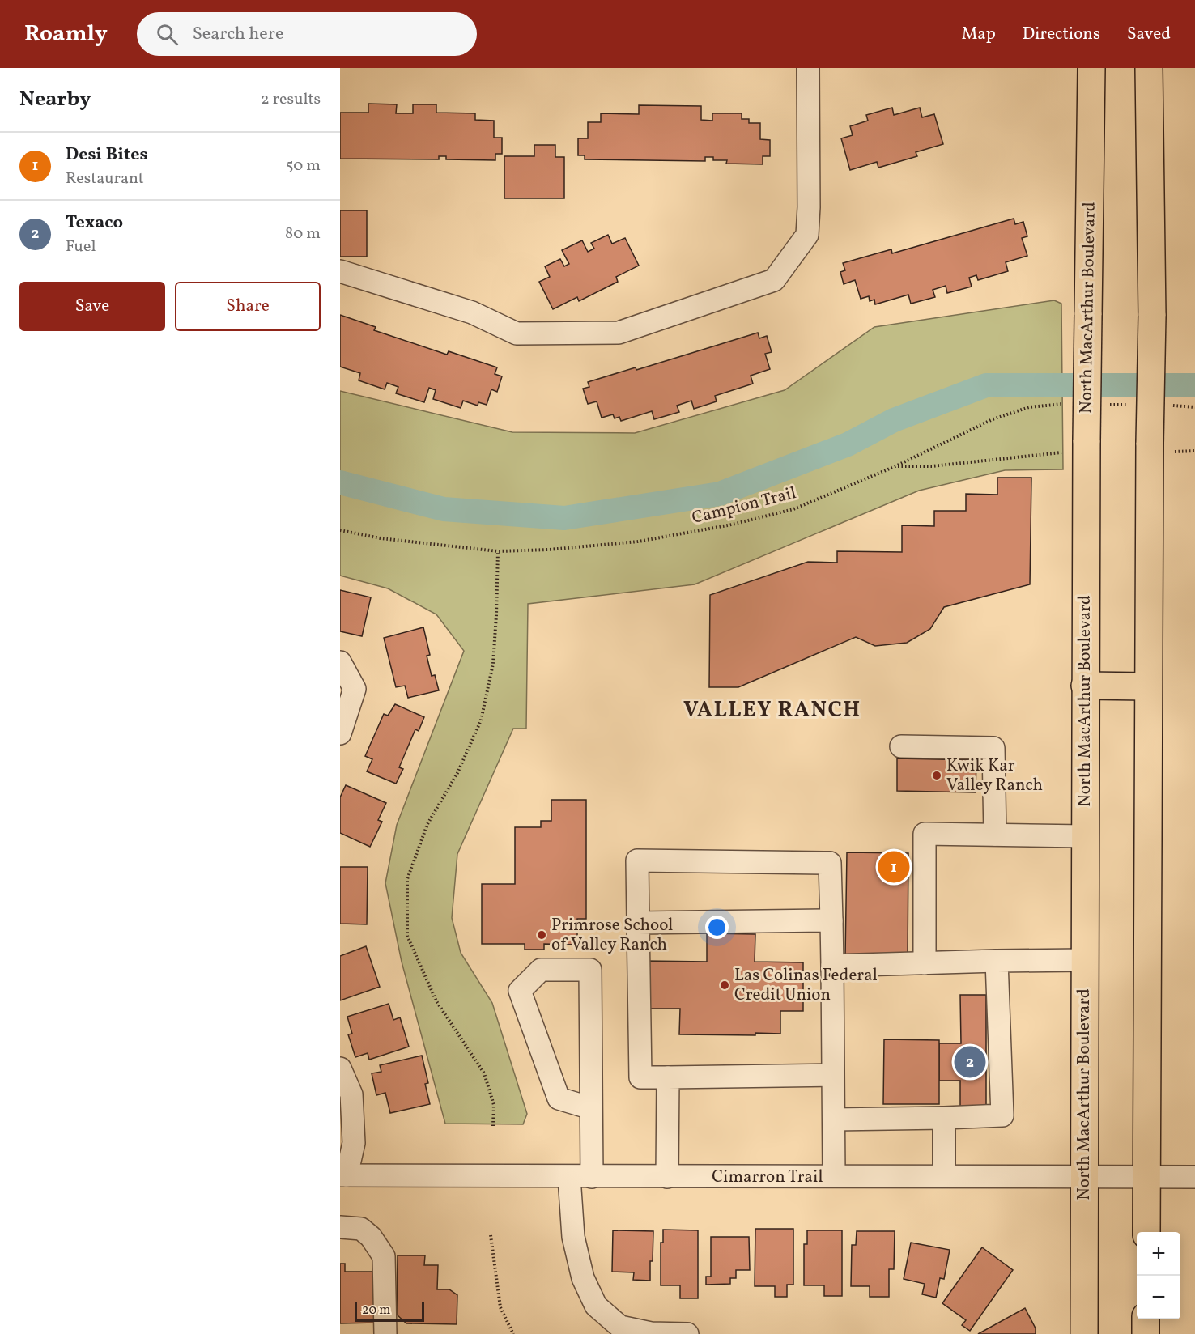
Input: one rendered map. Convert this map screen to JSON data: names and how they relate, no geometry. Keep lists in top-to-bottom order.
{
  "streets": {
    "main road": ["North MacArthur Boulevard"],
    "street": ["Cimarron Trail"],
    "path": ["Campion Trail"]
  },
  "crossings": [
    ["North MacArthur Boulevard", "Cimarron Trail"]
  ],
  "districts": ["VALLEY RANCH"],
  "places": ["Kwik Kar Valley Ranch", "Primrose School of Valley Ranch", "Las Colinas Federal Credit Union"],
  "scale_bar": "20 m",
  "page": {
    "header": "Roamly",
    "search": "Search here",
    "nav": ["Map", "Directions", "Saved"],
    "heading": ["Nearby", "2 results"],
    "list": [
      {
        "mark": "1",
        "name": "Desi Bites",
        "note": "Restaurant",
        "value": "50 m"
      },
      {
        "mark": "2",
        "name": "Texaco",
        "note": "Fuel",
        "value": "80 m"
      }
    ],
    "buttons": ["Save", "Share"],
    "pins": ["1", "2"],
    "map_buttons": ["+", "−"],
    "scale": "20 m"
  }
}
